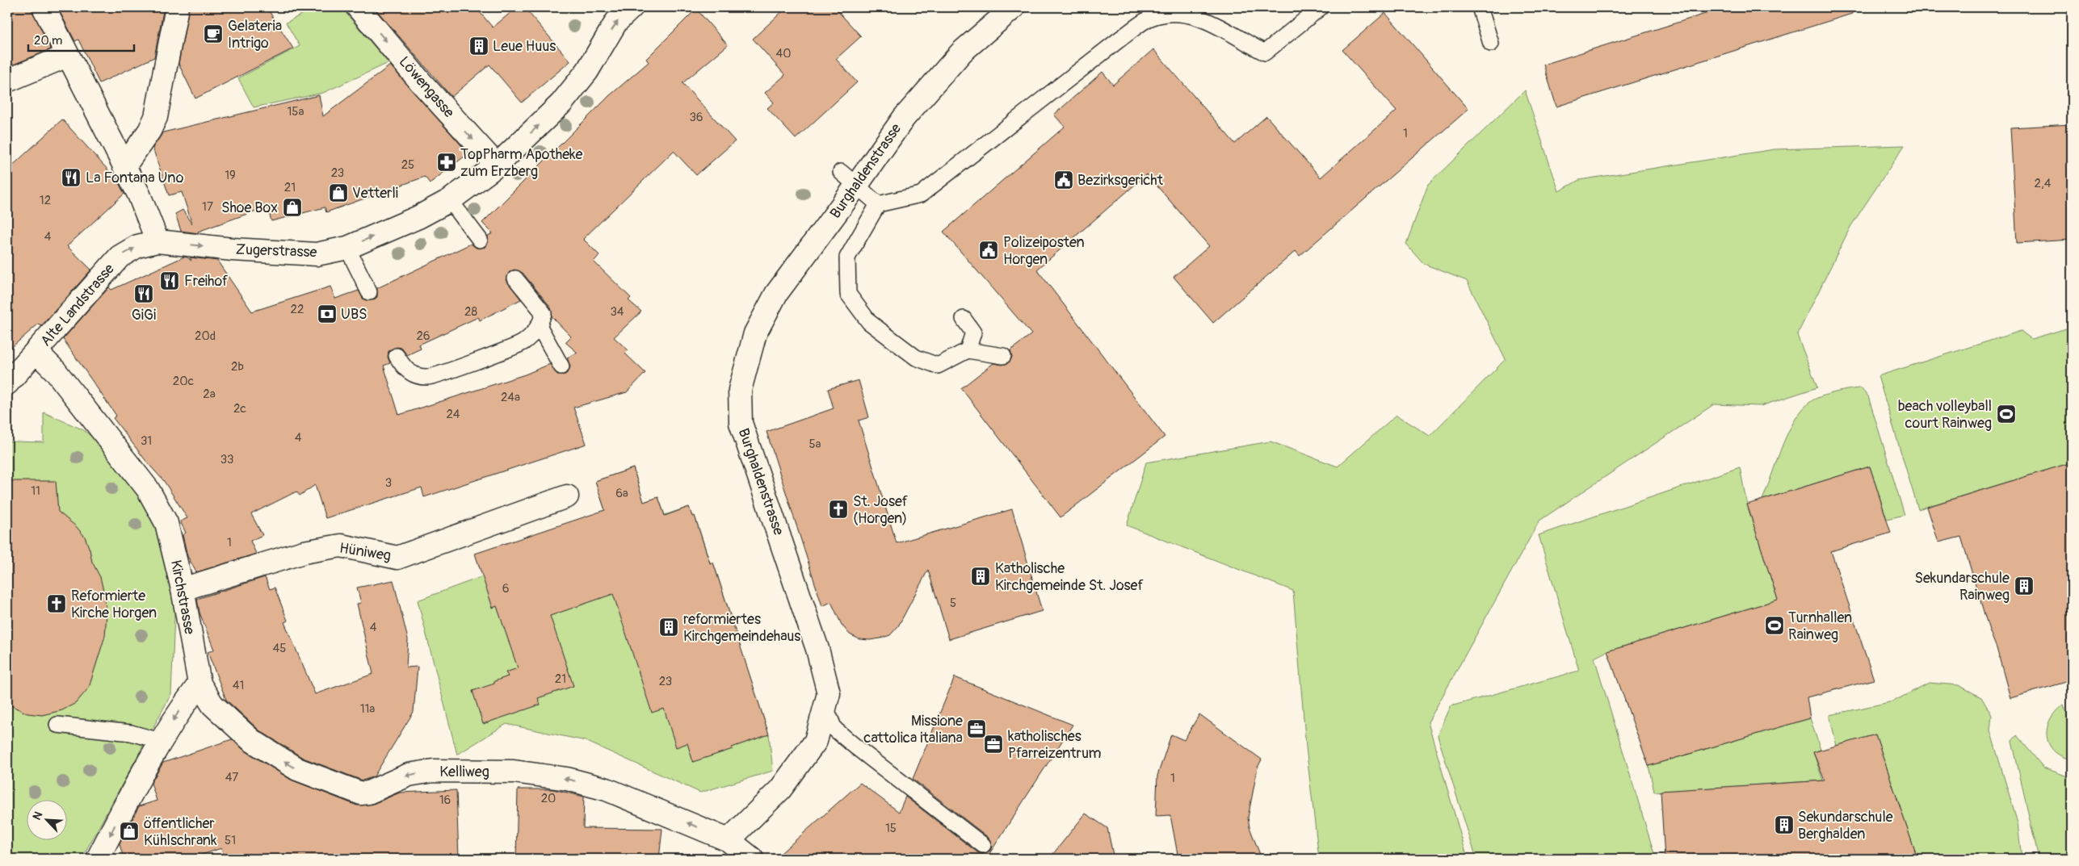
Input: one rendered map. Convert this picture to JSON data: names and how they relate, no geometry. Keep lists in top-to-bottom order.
{
  "streets": {
    "street": [
      "Löwengasse",
      "Burghaldenstrasse",
      "Zugerstrasse",
      "Alte Landstrasse",
      "Hüniweg",
      "Kirchstrasse",
      "Kelliweg"
    ]
  },
  "crossings": [
    ["Löwengasse", "Zugerstrasse"],
    ["Burghaldenstrasse", "Kelliweg"],
    ["Zugerstrasse", "Alte Landstrasse"],
    ["Alte Landstrasse", "Kirchstrasse"],
    ["Hüniweg", "Kirchstrasse"],
    ["Kirchstrasse", "Kelliweg"]
  ],
  "one_way": [
    "Löwengasse",
    "Zugerstrasse",
    "Alte Landstrasse",
    "Kelliweg"
  ],
  "places": {
    "cafe": ["Gelateria Intrigo"],
    "building": [
      "Leue Huus",
      "Katholische Kirchgemeinde St. Josef",
      "Sekundarschule Rainweg",
      "reformiertes Kirchgemeindehaus",
      "Sekundarschule Berghalden"
    ],
    "pharmacy": ["TopPharm Apotheke zum Erzberg"],
    "restaurant": ["La Fontana Uno", "Freihof", "GiGi"],
    "public building": ["Bezirksgericht", "Polizeiposten Horgen"],
    "shop": ["Vetterli", "Shoe Box", "öffentlicher Kühlschrank"],
    "bank": ["UBS"],
    "sports": ["beach volleyball court Rainweg", "Turnhallen Rainweg"],
    "church": ["St. Josef (Horgen)", "Reformierte Kirche Horgen"],
    "office": ["Missione cattolica italiana", "katholisches Pfarreizentrum"]
  },
  "house_numbers": [
    "40",
    "15a",
    "36",
    "1",
    "25",
    "23",
    "19",
    "2,4",
    "21",
    "12",
    "17",
    "4",
    "22",
    "28",
    "34",
    "20d",
    "26",
    "2b",
    "20c",
    "2a",
    "24a",
    "2c",
    "24",
    "4",
    "31",
    "5a",
    "33",
    "3",
    "11",
    "6a",
    "1",
    "6",
    "5",
    "4",
    "45",
    "21",
    "23",
    "41",
    "11a",
    "47",
    "1",
    "20",
    "16",
    "15",
    "51"
  ],
  "scale_bar": "20 m",
  "north": "top left"
}
